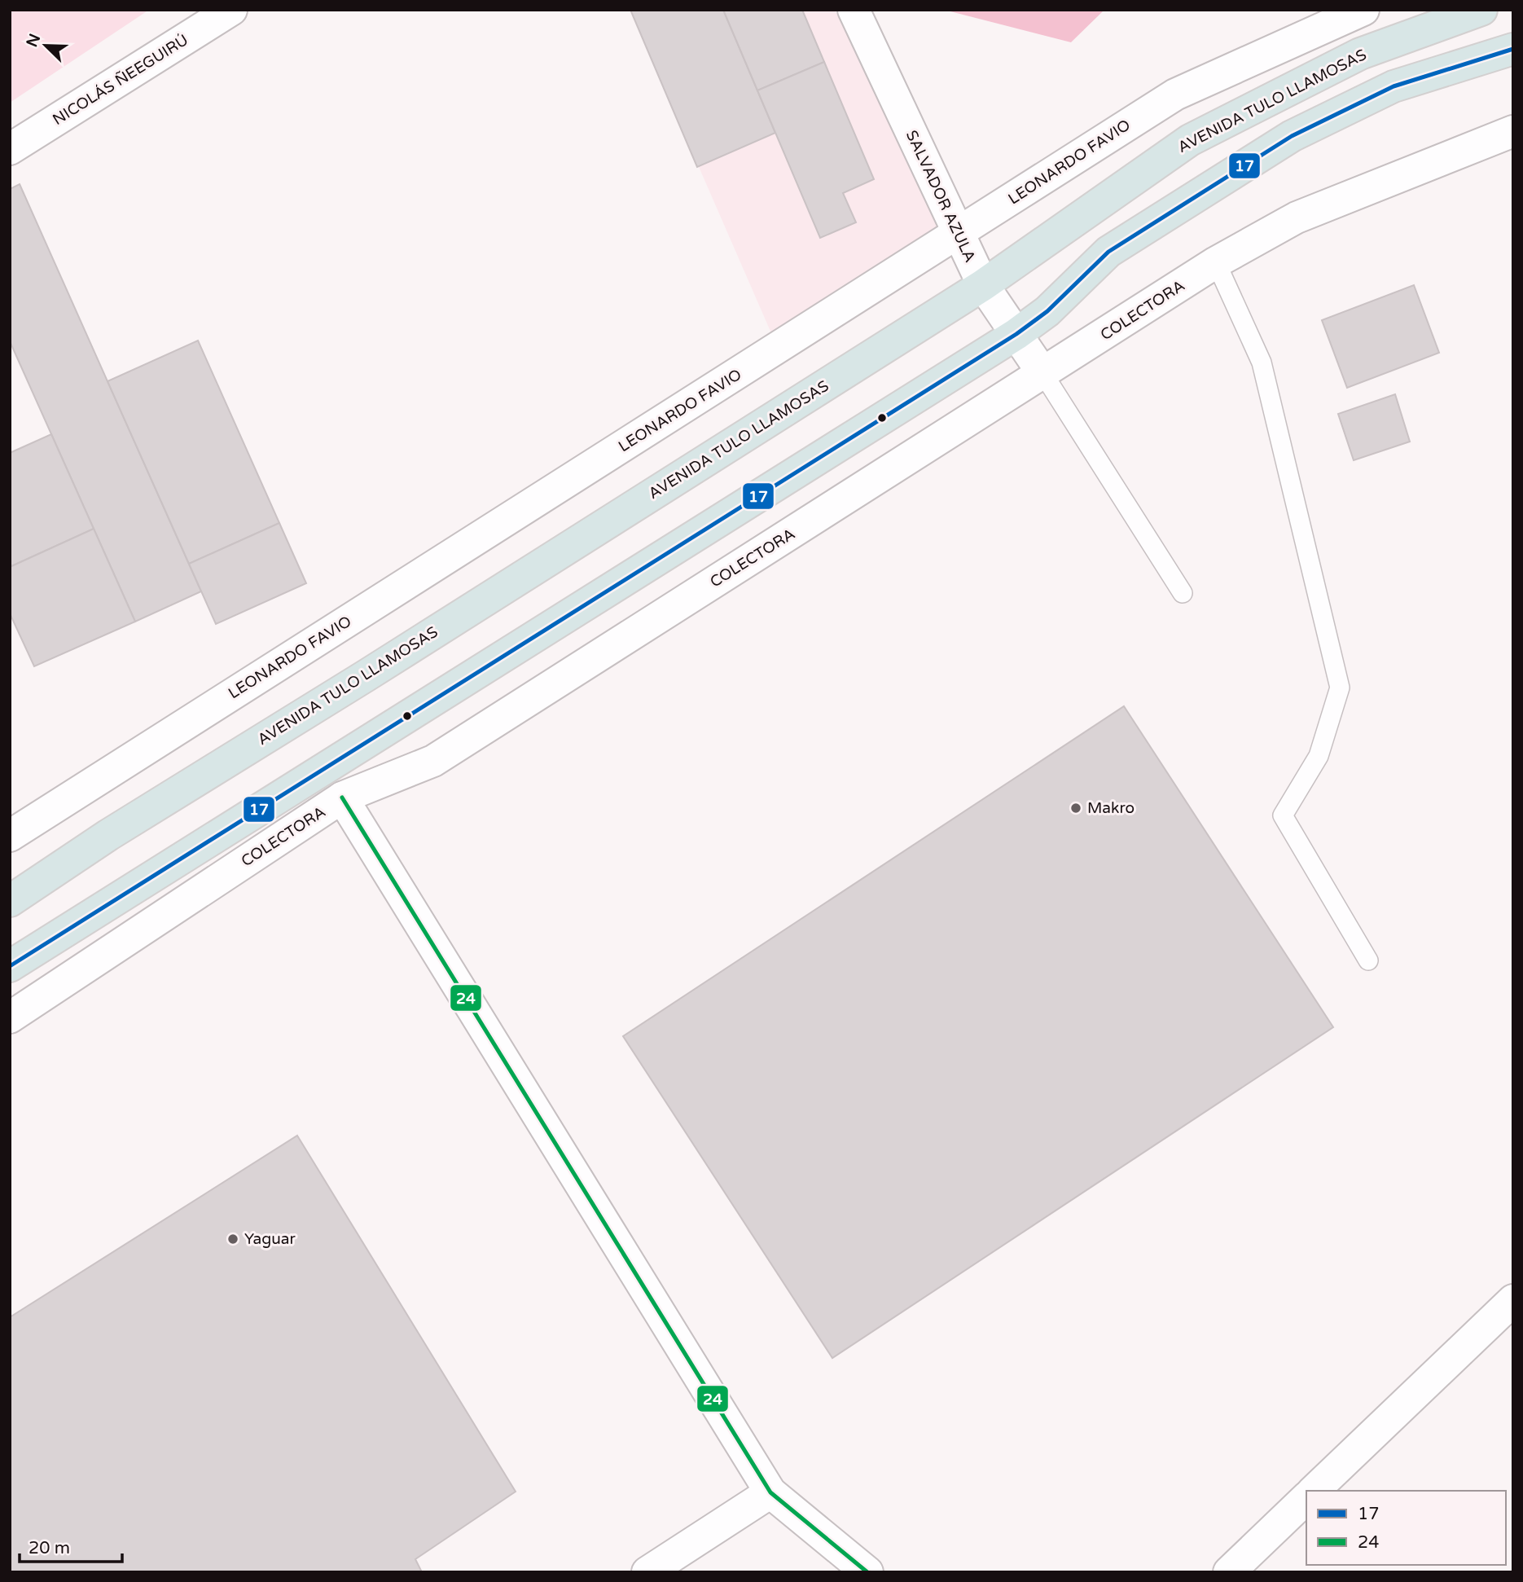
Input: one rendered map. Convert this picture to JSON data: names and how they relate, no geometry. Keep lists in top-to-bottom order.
{
  "streets": {
    "highway": ["AVENIDA TULO LLAMOSAS"],
    "street": [
      "NICOLÁS ÑEEGUIRÚ",
      "LEONARDO FAVIO",
      "SALVADOR AZULA",
      "COLECTORA"
    ]
  },
  "crossings": [
    ["AVENIDA TULO LLAMOSAS", "SALVADOR AZULA"],
    ["LEONARDO FAVIO", "SALVADOR AZULA"],
    ["SALVADOR AZULA", "COLECTORA"]
  ],
  "places": ["Makro", "Yaguar"],
  "lines": ["transit line 17", "transit line 24"],
  "legend": ["17", "24"],
  "scale_bar": "20 m",
  "north": "top left"
}
